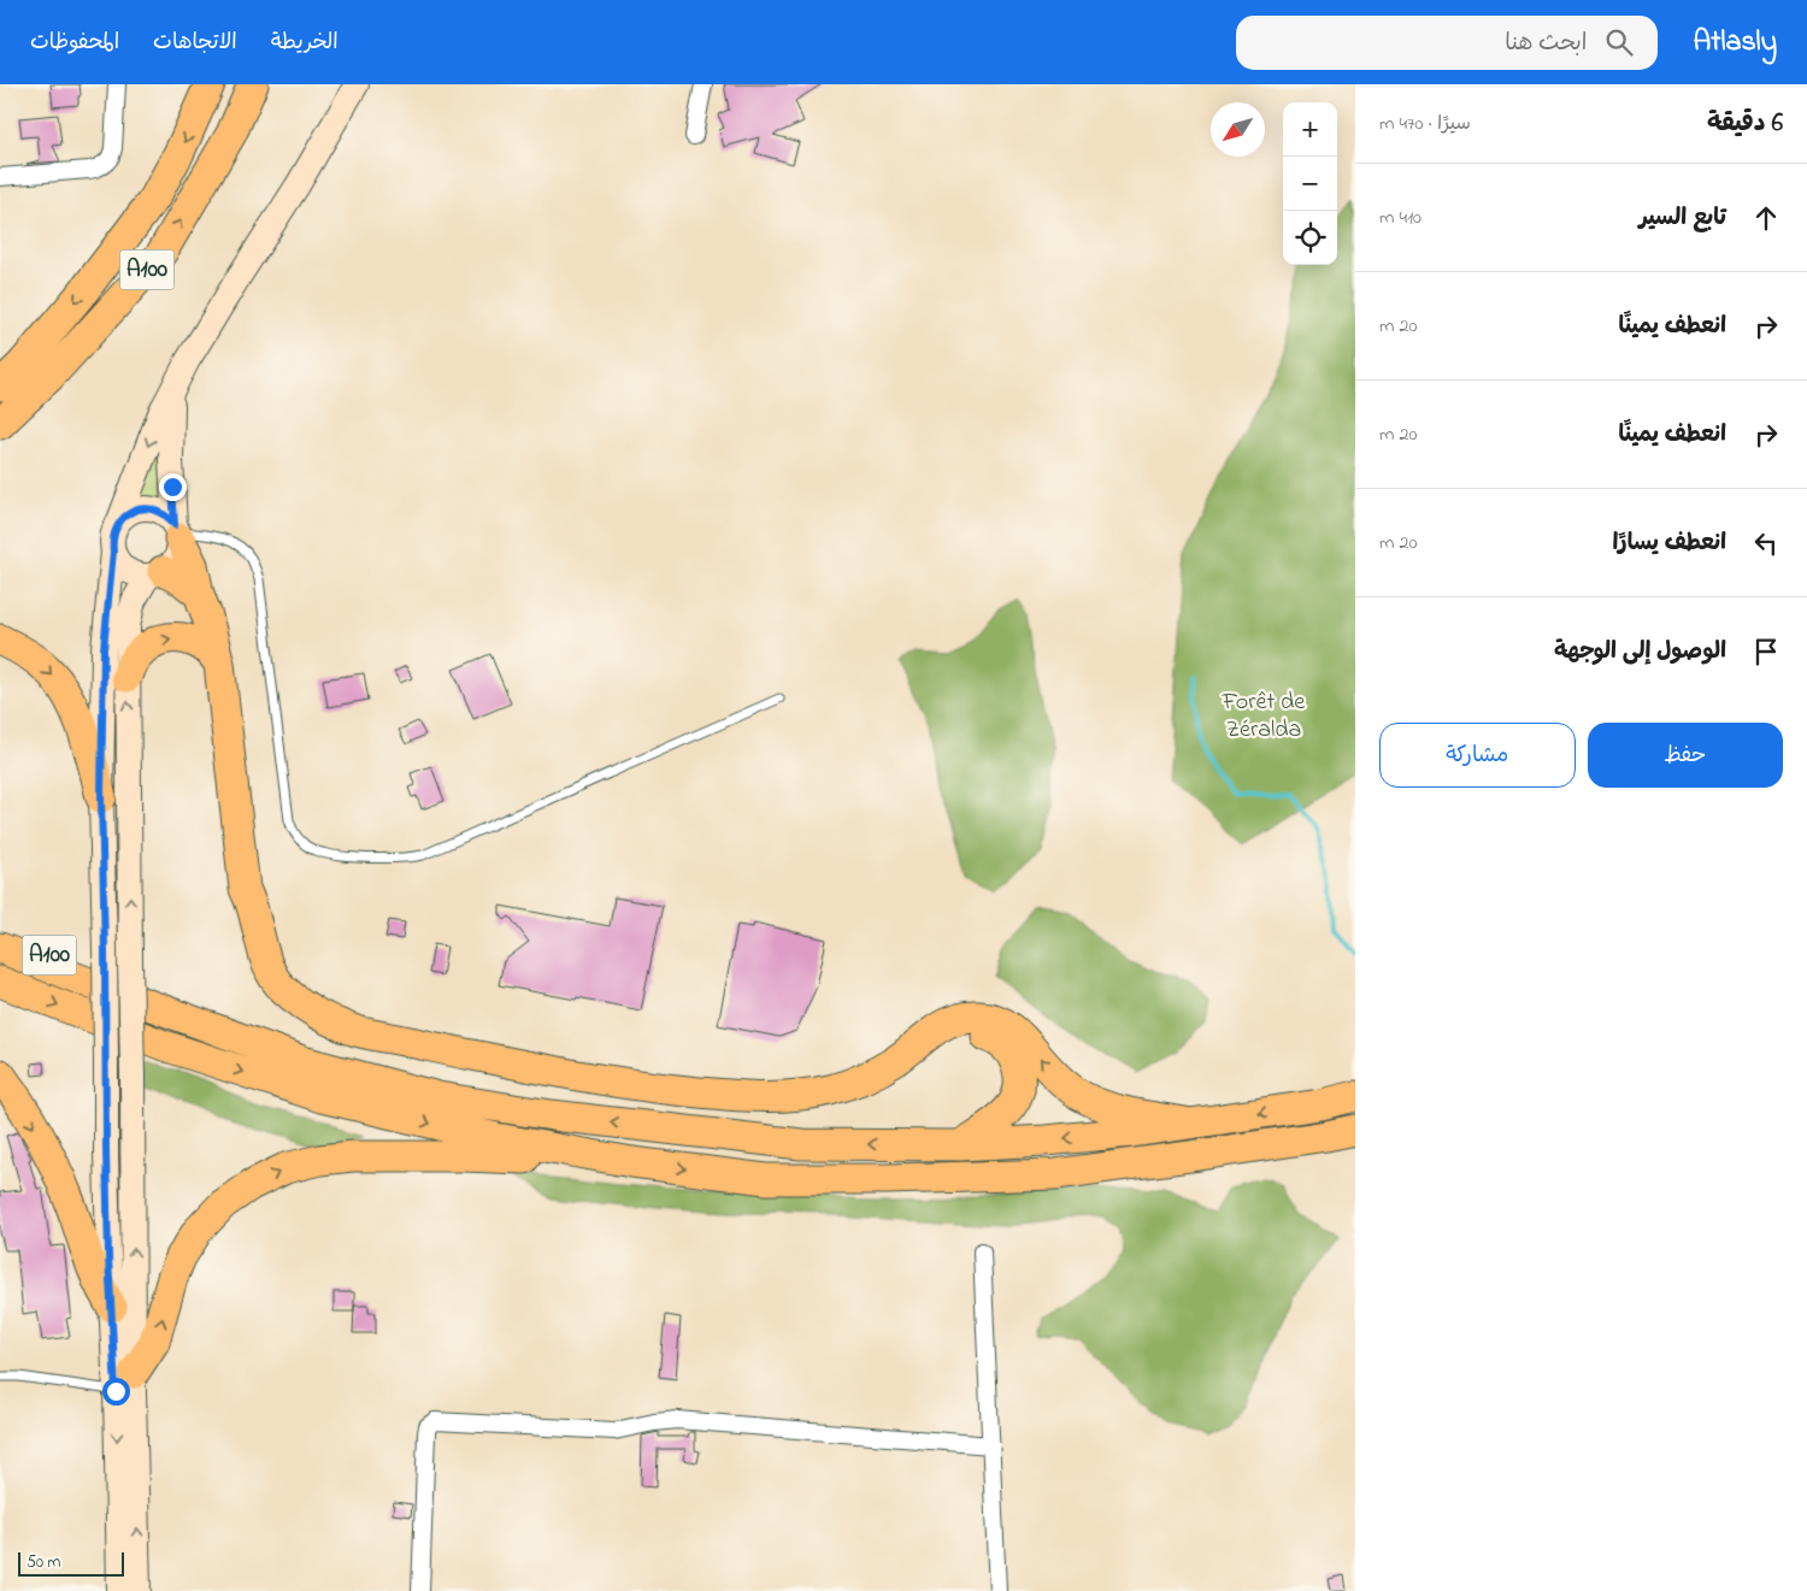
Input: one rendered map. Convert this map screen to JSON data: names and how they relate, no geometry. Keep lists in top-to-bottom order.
{
  "streets": {
    "highway": ["A100"]
  },
  "parks": ["Forêt de Zéralda"],
  "scale_bar": "50 m",
  "north": "bottom left",
  "page": {
    "header": "Atlasly",
    "search": "ابحث هنا",
    "nav": ["الخريطة", "الاتجاهات", "المحفوظات"],
    "heading": ["6 دقيقة", "سيرًا · 470 m"],
    "map_buttons": ["+", "−"],
    "list": [
      ["تابع السير", "410 m"],
      ["انعطف يمينًا", "20 m"],
      ["انعطف يمينًا", "20 m"],
      ["انعطف يسارًا", "20 m"],
      "الوصول إلى الوجهة"
    ],
    "buttons": ["حفظ", "مشاركة"],
    "scale": "50 m"
  }
}
